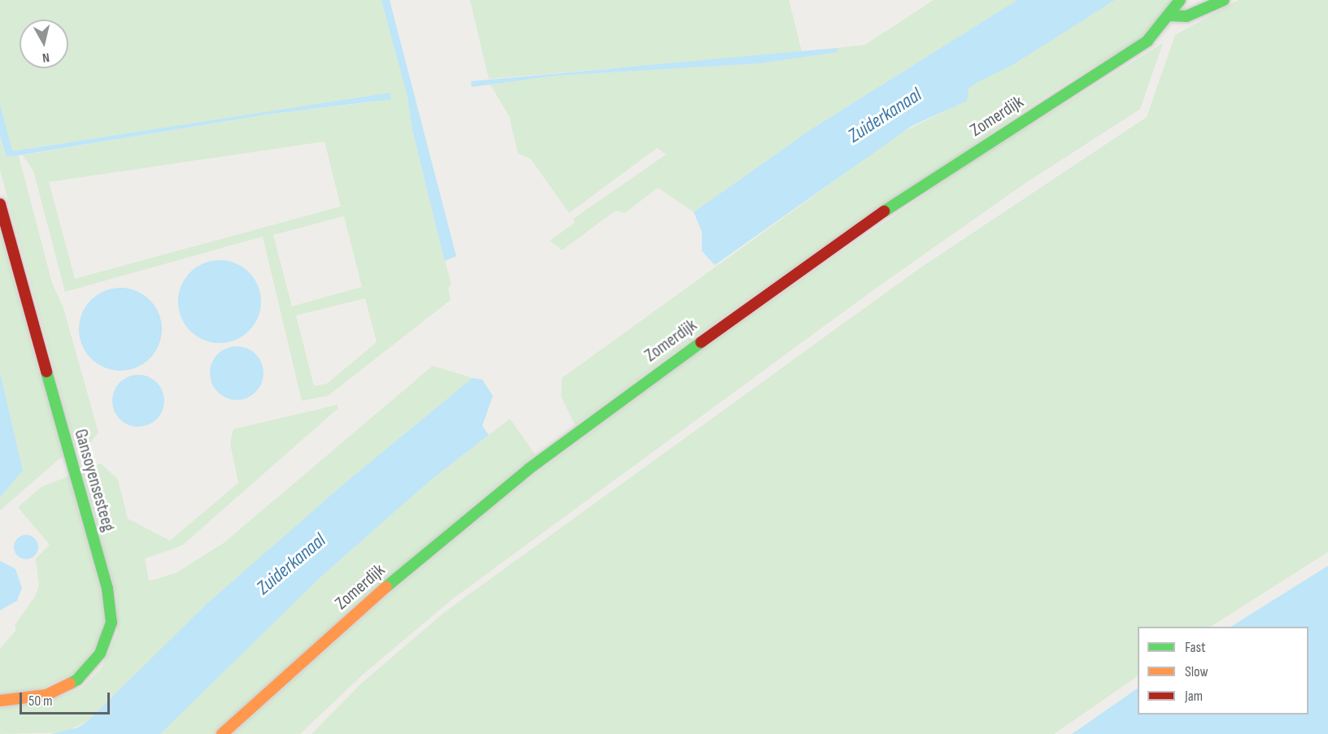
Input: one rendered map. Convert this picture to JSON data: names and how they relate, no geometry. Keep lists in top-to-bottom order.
{
  "streets": {
    "street": ["Zomerdijk", "Gansoyensesteeg"]
  },
  "water": ["Zuiderkanaal"],
  "legend": ["Fast", "Slow", "Jam"],
  "scale_bar": "50 m",
  "north": "bottom"
}
